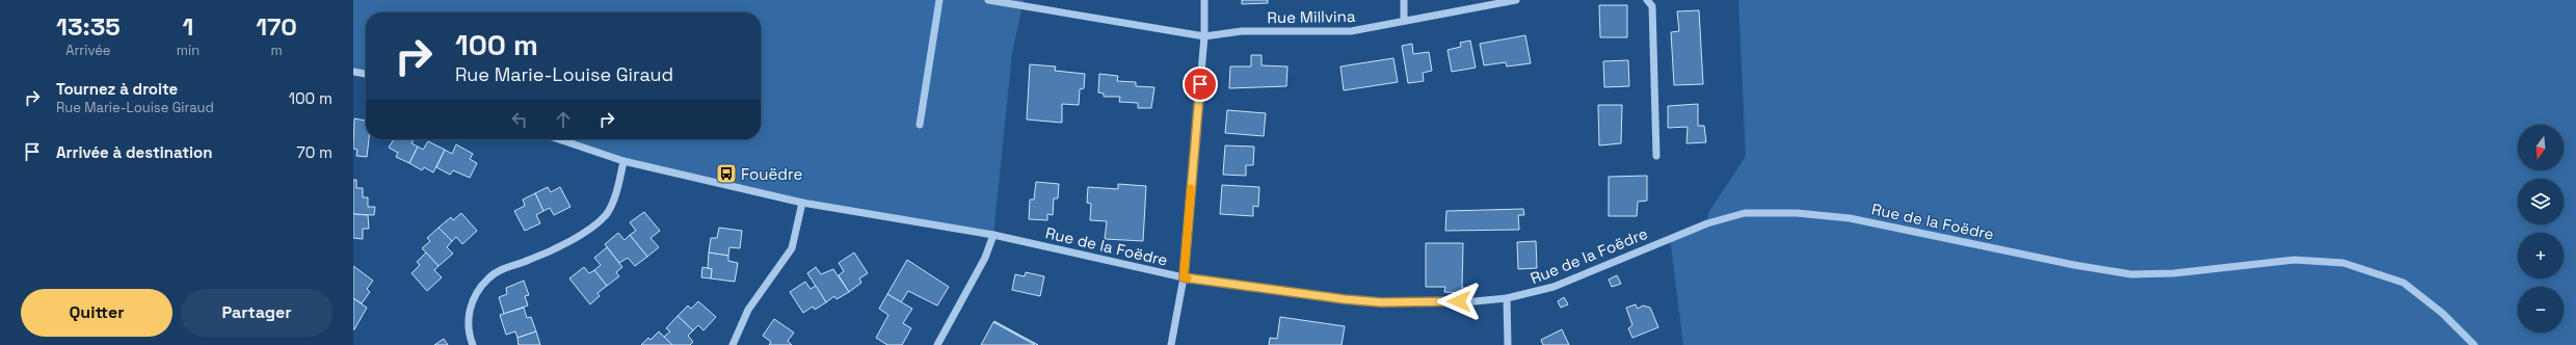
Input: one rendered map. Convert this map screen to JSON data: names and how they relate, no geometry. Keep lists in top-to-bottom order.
{
  "streets": {
    "street": ["Rue Millvina", "Rue de la Foëdre"]
  },
  "places": {
    "bus stop": ["Fouëdre"]
  },
  "north": "bottom",
  "page": {
    "eta": [
      "13:35",
      "Arrivée",
      "1",
      "min",
      "170",
      "m"
    ],
    "turn": ["100 m", "Rue Marie-Louise Giraud"],
    "list": [
      {
        "name": "Tournez à droite",
        "note": "Rue Marie-Louise Giraud",
        "value": "100 m"
      },
      {
        "name": "Arrivée à destination",
        "value": "70 m"
      }
    ],
    "map_buttons": ["+", "−"],
    "buttons": ["Quitter", "Partager"]
  }
}
